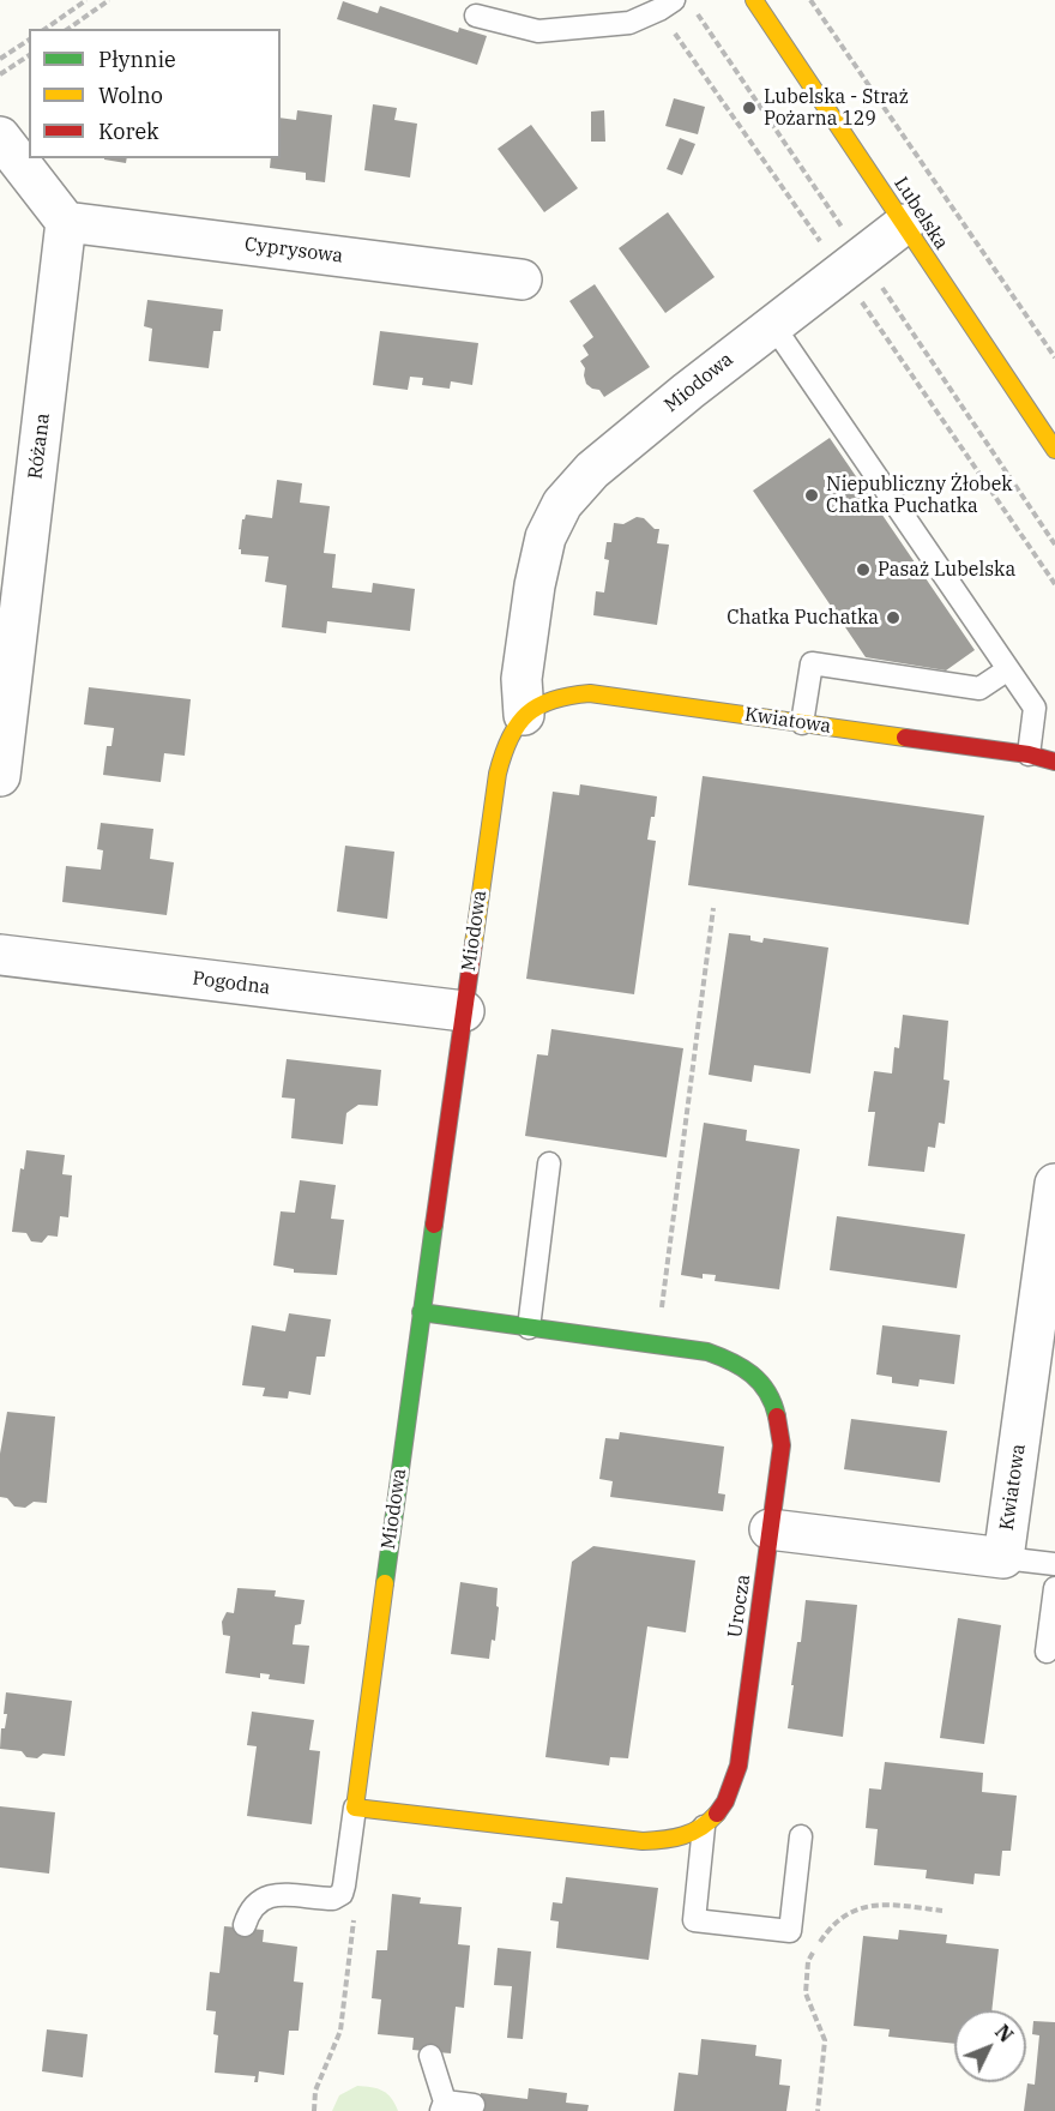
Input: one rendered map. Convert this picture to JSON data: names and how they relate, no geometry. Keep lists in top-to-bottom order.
{
  "streets": {
    "street": [
      "Lubelska",
      "Cyprysowa",
      "Miodowa",
      "Różana",
      "Kwiatowa",
      "Pogodna",
      "Urocza"
    ]
  },
  "crossings": [
    ["Lubelska", "Miodowa"],
    ["Cyprysowa", "Różana"],
    ["Miodowa", "Kwiatowa"],
    ["Miodowa", "Pogodna"],
    ["Miodowa", "Urocza"],
    ["Kwiatowa", "Urocza"]
  ],
  "places": [
    "Lubelska - Straż Pożarna 129",
    "Niepubliczny Żłobek Chatka Puchatka",
    "Pasaż Lubelska",
    "Chatka Puchatka"
  ],
  "legend": ["Płynnie", "Wolno", "Korek"],
  "north": "top right"
}
